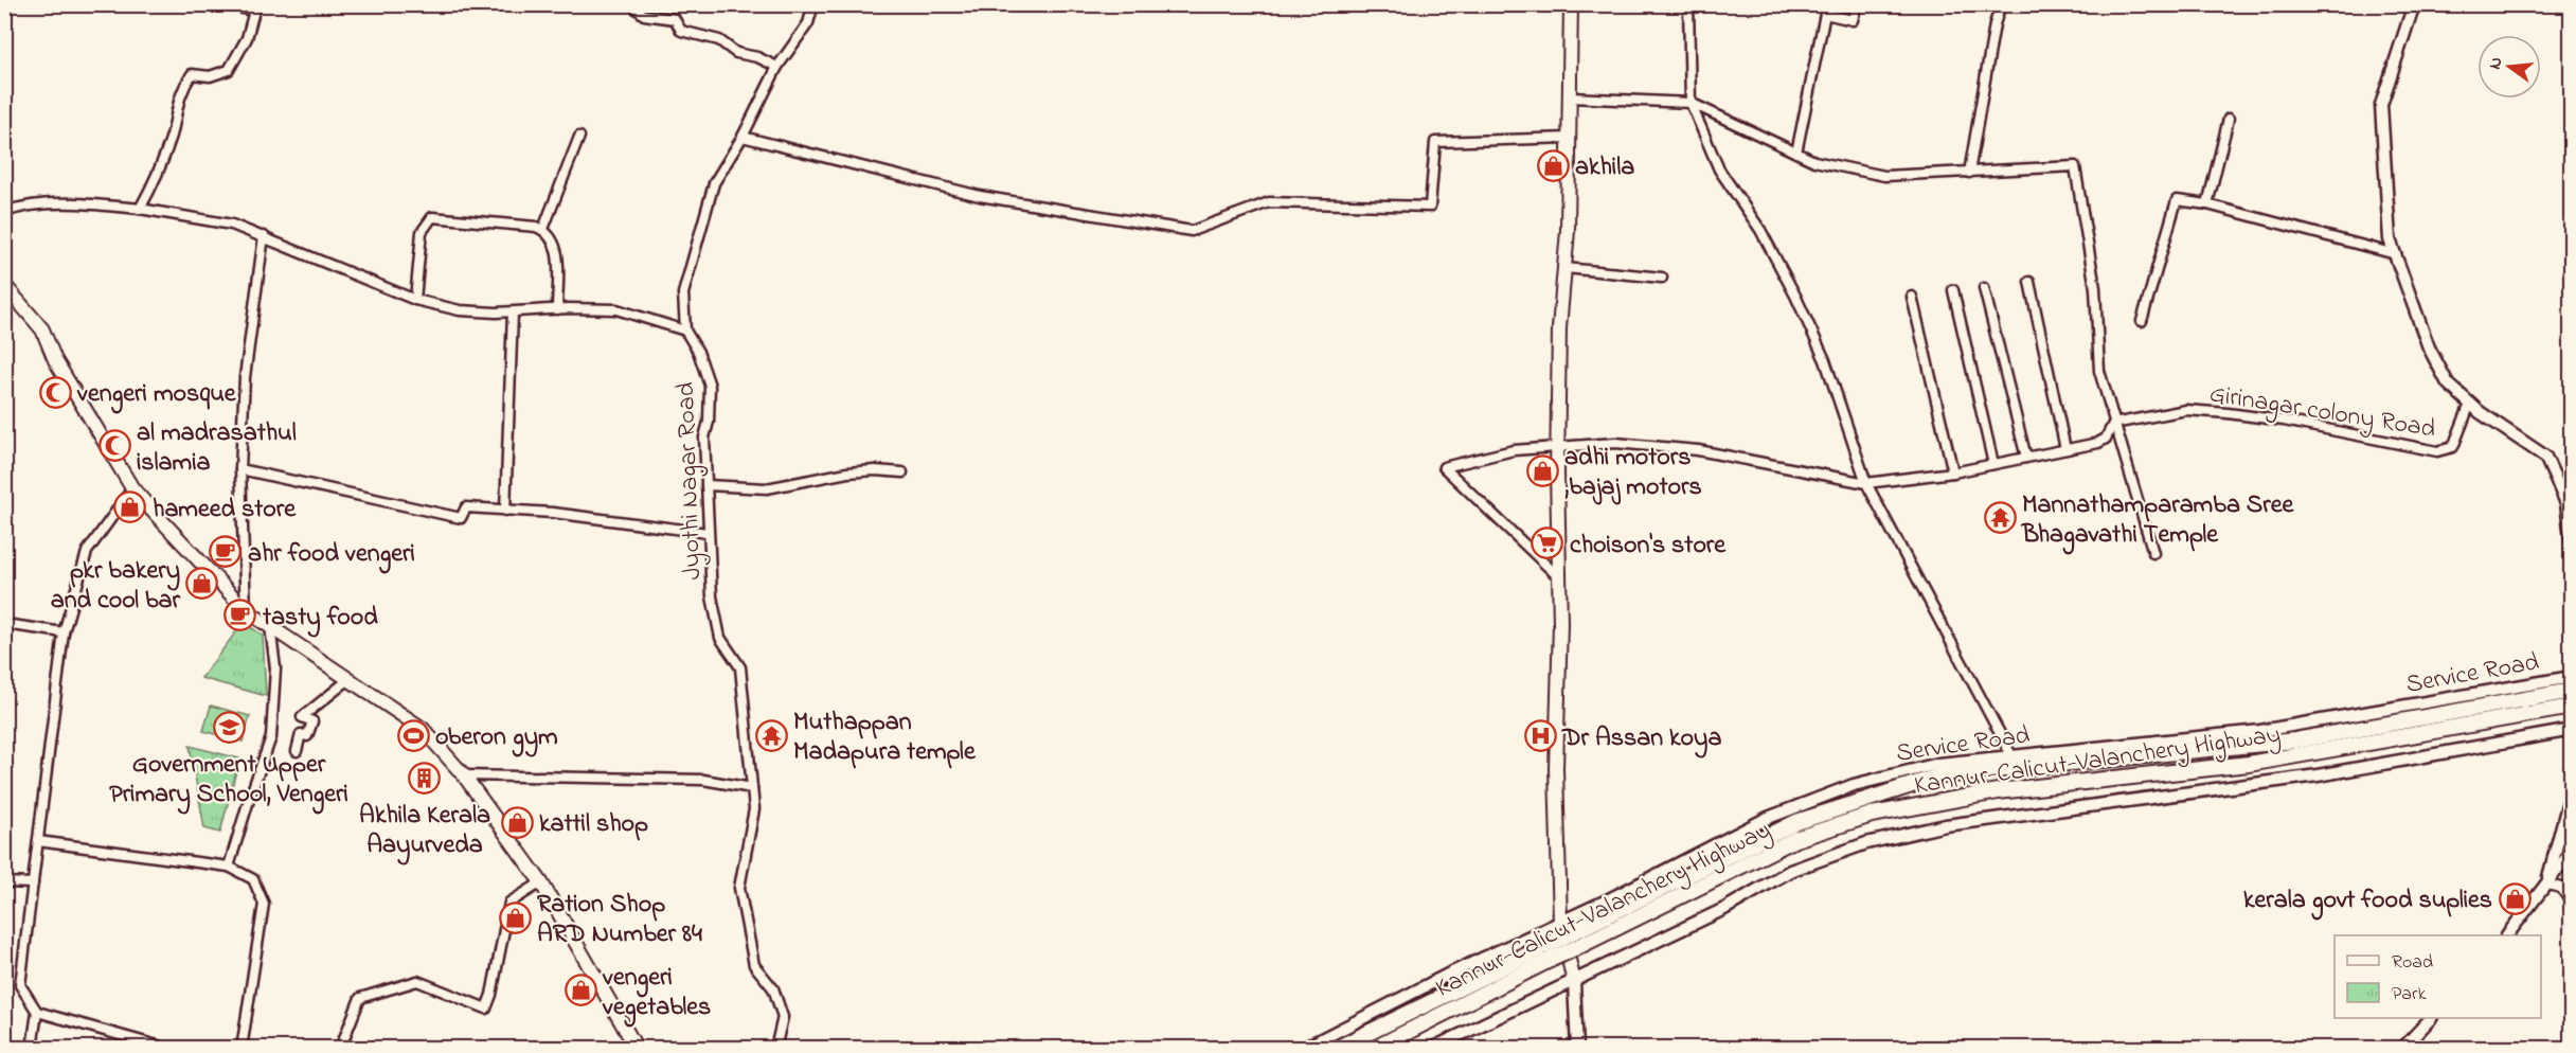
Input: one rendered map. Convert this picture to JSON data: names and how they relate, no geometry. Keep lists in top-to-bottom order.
{
  "streets": {
    "highway": ["Kannur-Calicut-Valanchery Highway"],
    "street": ["Girinagar colony Road", "Jyothi Nagar Road", "Service Road"]
  },
  "crossings": [
    ["Service Road", "Kannur-Calicut-Valanchery Highway"]
  ],
  "places": {
    "shop": [
      "akhila",
      "adhi motors ,bajaj motors",
      "hameed store",
      "pkr bakery and cool bar",
      "kattil shop",
      "kerala govt food suplies",
      "Ration Shop ARD Number 84",
      "vengeri vegetables"
    ],
    "mosque": ["vengeri mosque", "al madrasathul islamia"],
    "temple": ["Mannathamparamba Sree Bhagavathi Temple", "Muthappan Madapura temple"],
    "supermarket": ["choison's store"],
    "cafe": ["ahr food vengeri", "tasty food"],
    "school or university": ["Government Upper Primary School, Vengeri"],
    "sports": ["oberon gym"],
    "hospital": ["Dr Assan koya"],
    "building": ["Akhila Kerala Aayurveda"]
  },
  "legend": ["Road", "Park"],
  "north": "left"
}
